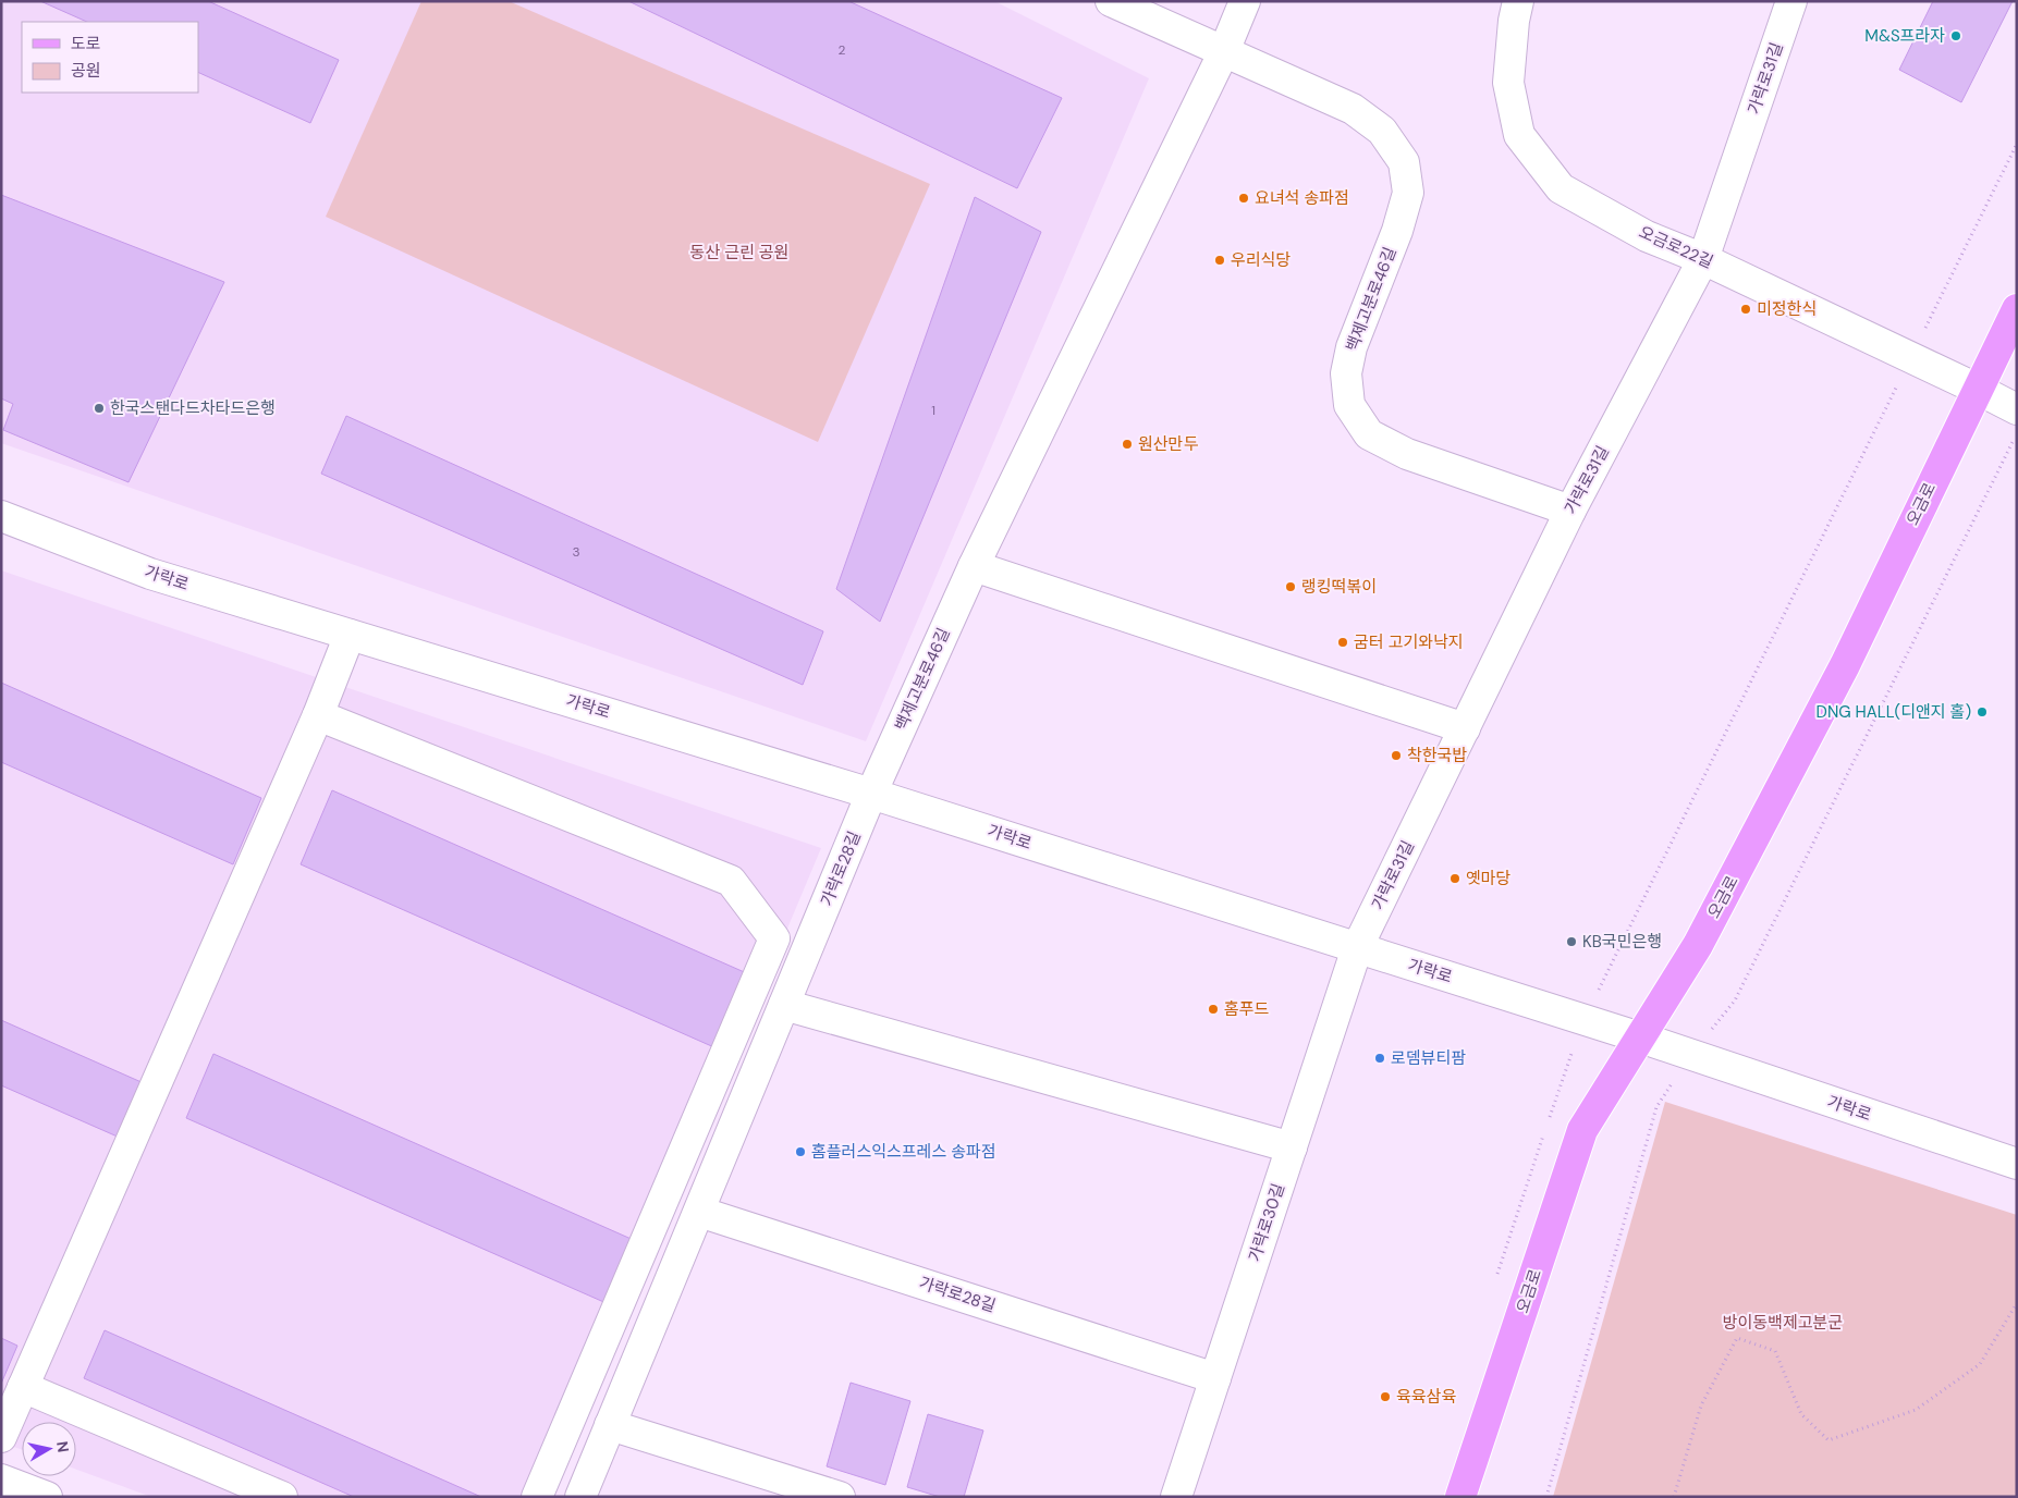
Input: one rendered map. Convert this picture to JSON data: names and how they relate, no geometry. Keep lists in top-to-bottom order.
{
  "streets": {
    "main road": ["오금로"],
    "street": [
      "가락로31길",
      "오금로22길",
      "백제고분로46길",
      "가락로",
      "가락로28길",
      "가락로30길"
    ]
  },
  "crossings": [
    ["가락로31길", "오금로22길"],
    ["가락로31길", "백제고분로46길"],
    ["가락로31길", "가락로"],
    ["가락로31길", "가락로30길"],
    ["오금로22길", "오금로"],
    ["백제고분로46길", "가락로"],
    ["백제고분로46길", "가락로28길"],
    ["오금로", "가락로"],
    ["가락로", "가락로28길"],
    ["가락로", "가락로30길"],
    ["가락로28길", "가락로30길"]
  ],
  "parks": ["동산 근린 공원", "방이동백제고분군"],
  "places": [
    "M&S프라자",
    "요녀석 송파점",
    "우리식당",
    "미정한식",
    "한국스탠다드차타드은행",
    "원산만두",
    "랭킹떡볶이",
    "굼터 고기와낙지",
    "DNG HALL(디앤지 홀)",
    "착한국밥",
    "옛마당",
    "KB국민은행",
    "홈푸드",
    "로뎀뷰티팜",
    "홈플러스익스프레스 송파점",
    "육육삼육"
  ],
  "house_numbers": ["2", "1", "3"],
  "legend": ["도로", "공원"],
  "north": "right"
}
